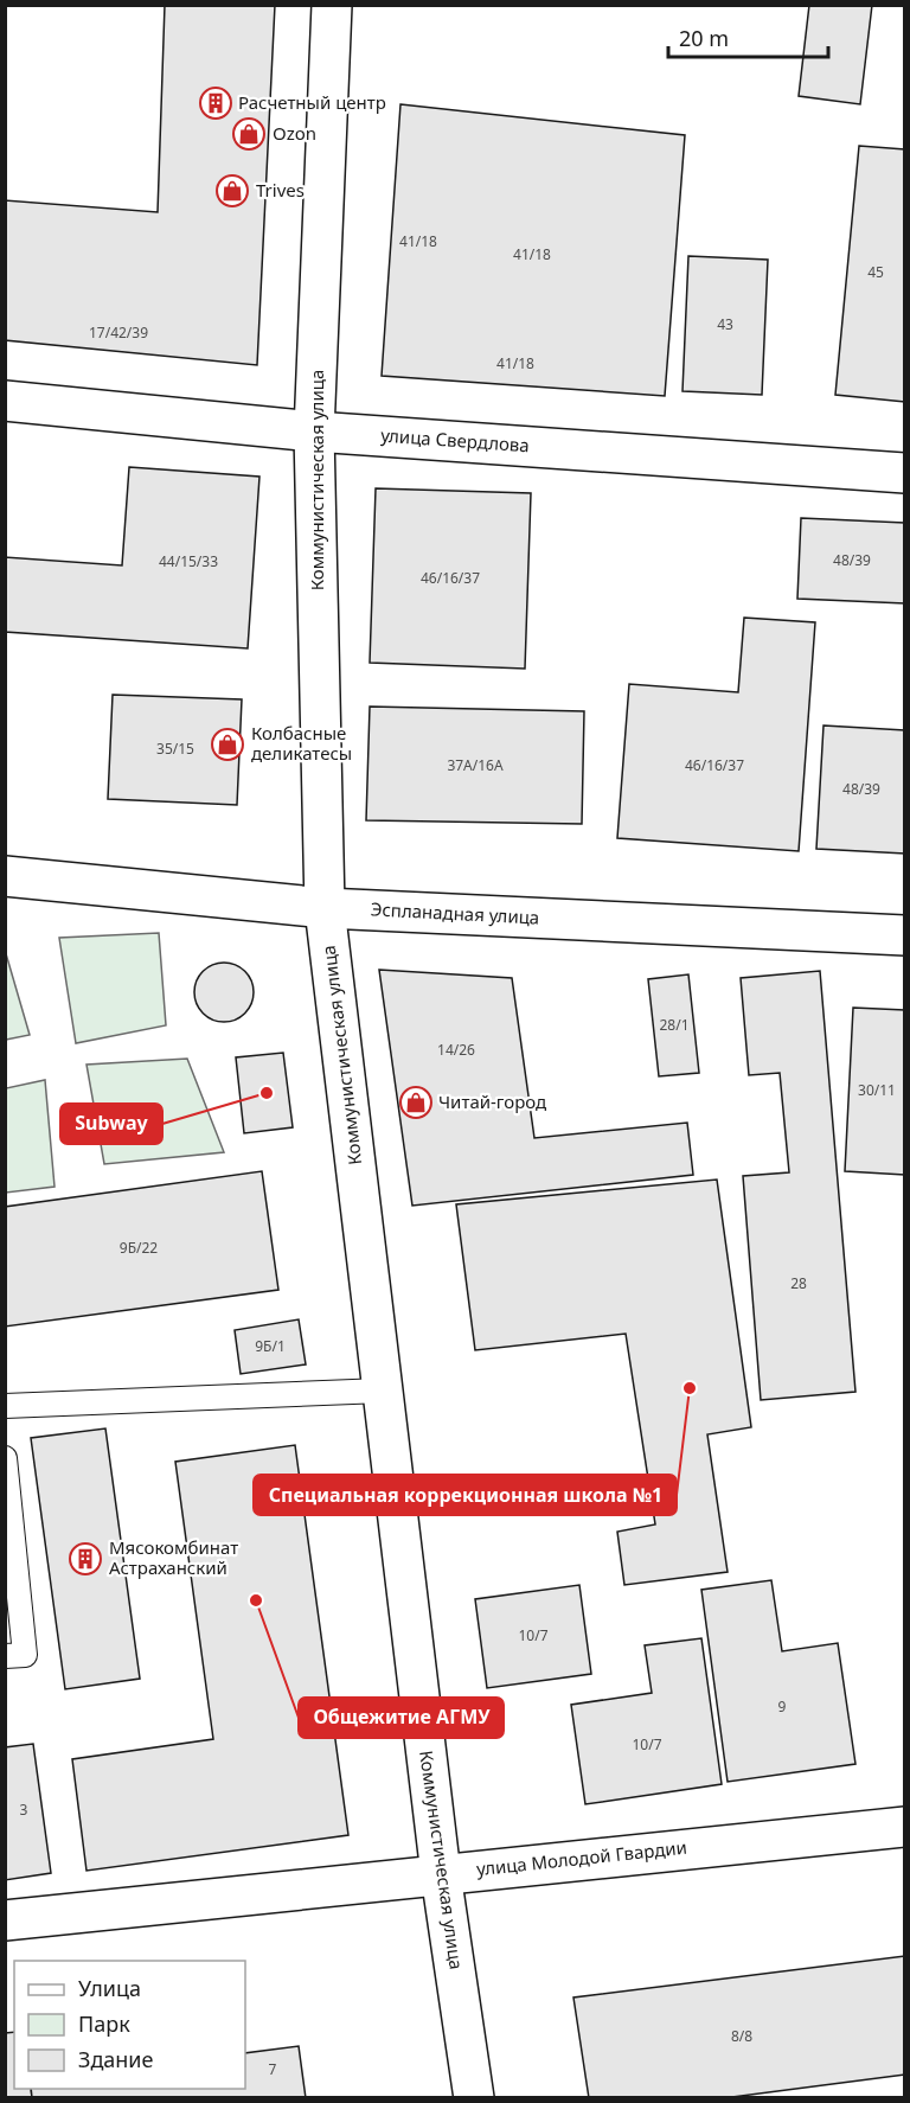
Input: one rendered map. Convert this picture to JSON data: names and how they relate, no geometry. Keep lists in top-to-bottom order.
{
  "streets": {
    "main road": [
      "улица Свердлова",
      "Коммунистическая улица",
      "Эспланадная улица",
      "улица Молодой Гвардии"
    ]
  },
  "crossings": [
    ["улица Свердлова", "Коммунистическая улица"],
    ["Коммунистическая улица", "Эспланадная улица"],
    ["Коммунистическая улица", "улица Молодой Гвардии"]
  ],
  "places": {
    "building": ["Расчетный центр", "Мясокомбинат Астраханский"],
    "shop": [
      "Ozon",
      "Trives",
      "Колбасные деликатесы",
      "Читай-город"
    ],
    "other": ["Subway", "Специальная коррекционная школа №1", "Общежитие АГМУ"]
  },
  "house_numbers": [
    "41/18",
    "41/18",
    "45",
    "43",
    "17/42/39",
    "41/18",
    "48/39",
    "44/15/33",
    "46/16/37",
    "35/15",
    "37А/16А",
    "46/16/37",
    "48/39",
    "28/1",
    "14/26",
    "30/11",
    "9Б/22",
    "28",
    "9Б/1",
    "10/7",
    "9",
    "10/7",
    "3",
    "8/8",
    "7"
  ],
  "legend": ["Улица", "Парк", "Здание"],
  "scale_bar": "20 m"
}
